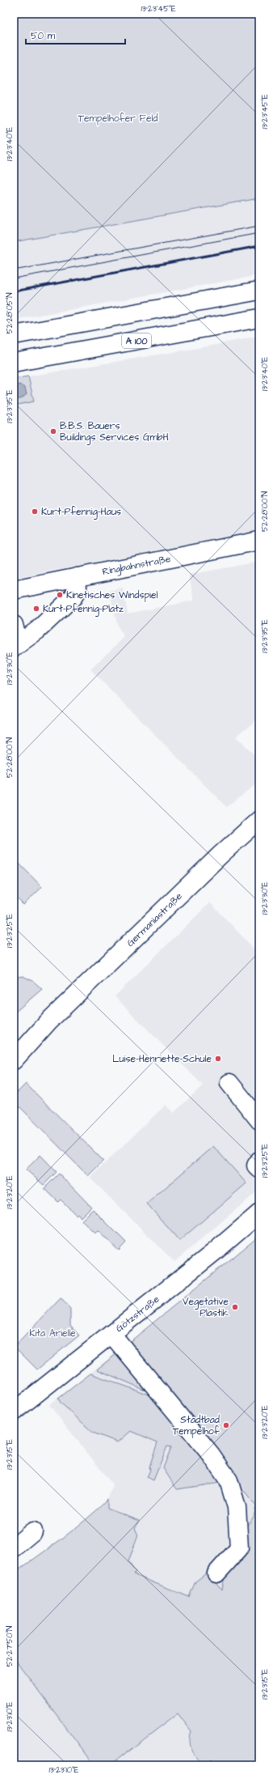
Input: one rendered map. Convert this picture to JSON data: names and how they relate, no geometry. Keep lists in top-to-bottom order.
{
  "streets": {
    "main road": [
      "A 100",
      "Ringbahnstraße",
      "Germaniastraße",
      "Götzstraße"
    ]
  },
  "parks": ["Tempelhofer Feld", "Kita Arielle"],
  "places": [
    "B.B.S. Bauers Buildings Services GmbH",
    "Kurt-Pfennig-Haus",
    "Kinetisches Windspiel",
    "Kurt-Pfennig-Platz",
    "Luise-Henriette-Schule",
    "Vegetative Plastik",
    "Stadtbad Tempelhof"
  ],
  "scale_bar": "50 m",
  "coordinates": [
    "13°23'45\"E",
    "13°23'40\"E",
    "52°28'05\"N",
    "13°23'35\"E",
    "52°28'00\"N",
    "13°23'30\"E",
    "13°23'25\"E",
    "13°23'20\"E",
    "13°23'15\"E",
    "52°27'50\"N",
    "13°23'10\"E"
  ]
}
